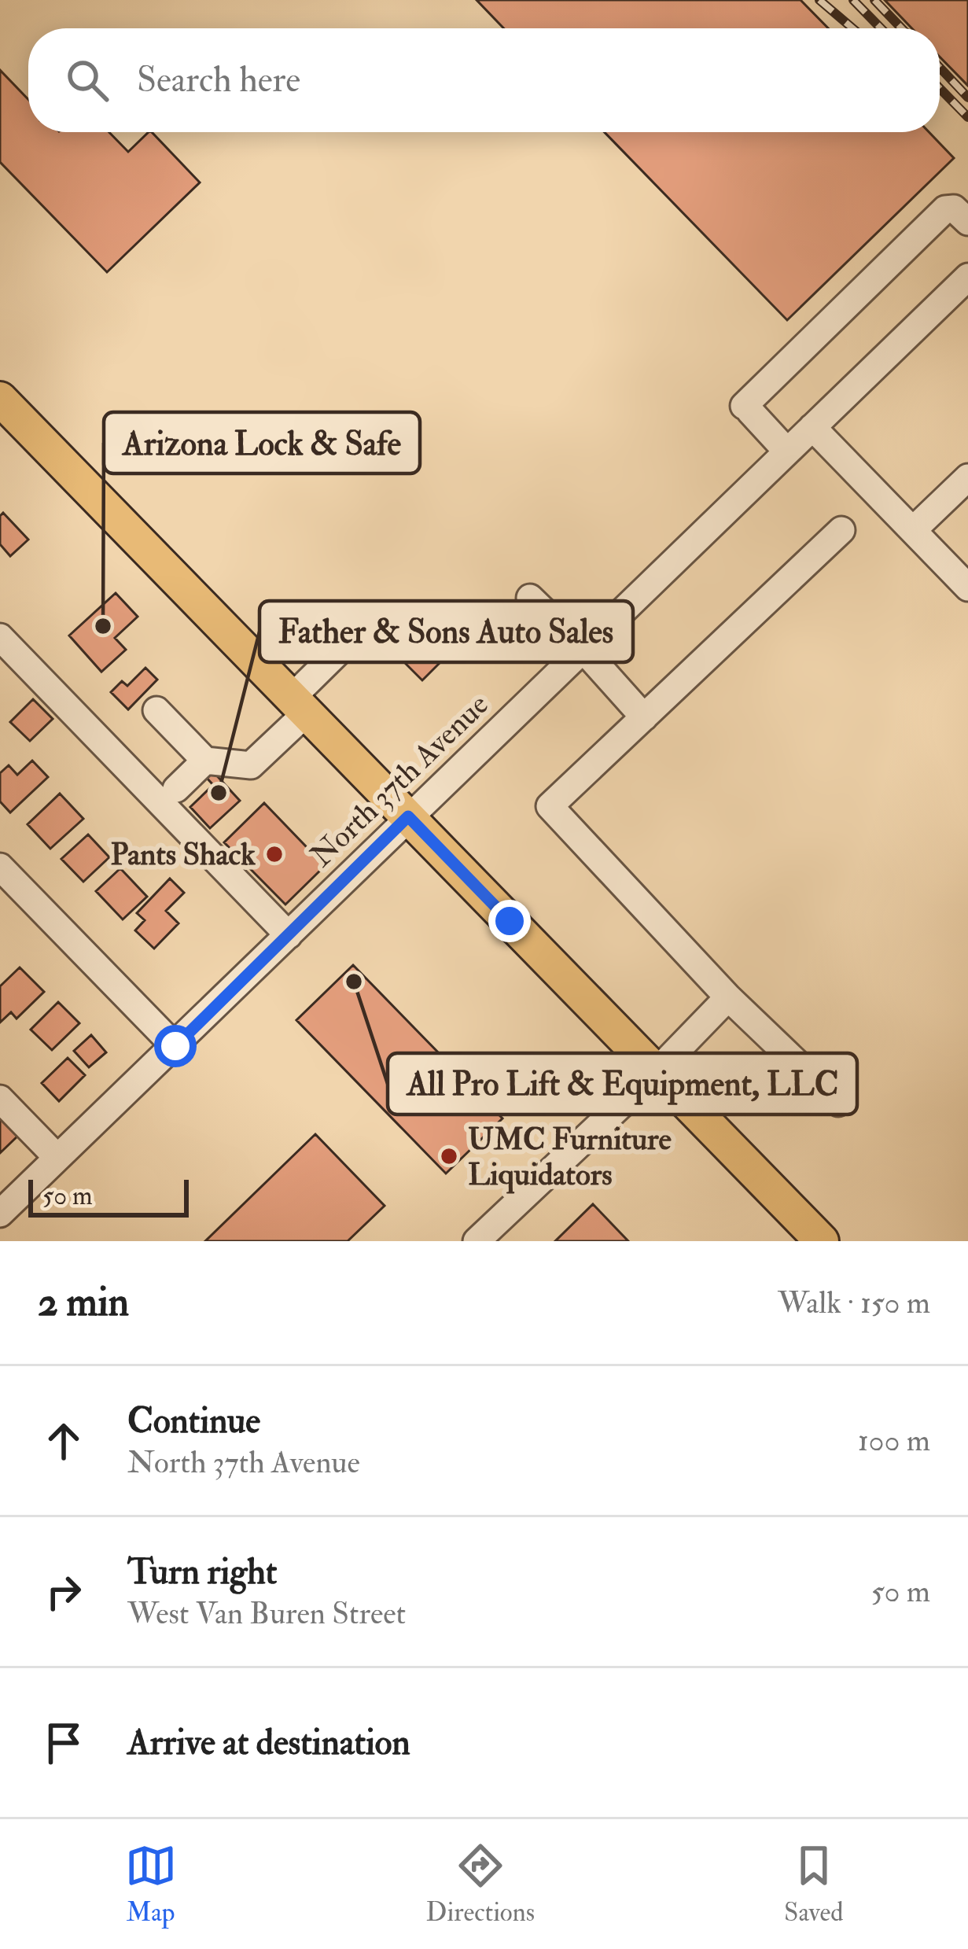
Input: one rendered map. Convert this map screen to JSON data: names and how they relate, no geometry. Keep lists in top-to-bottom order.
{
  "streets": {
    "street": ["North 37th Avenue"]
  },
  "places": [
    "Arizona Lock & Safe",
    "Father & Sons Auto Sales",
    "Pants Shack",
    "All Pro Lift & Equipment, LLC",
    "UMC Furniture Liquidators"
  ],
  "scale_bar": "50 m",
  "page": {
    "search": "Search here",
    "scale": "50 m",
    "heading": ["2 min", "Walk · 150 m"],
    "list": [
      ["Continue", "North 37th Avenue", "100 m"],
      ["Turn right", "West Van Buren Street", "50 m"],
      "Arrive at destination"
    ],
    "nav": ["Map", "Directions", "Saved"]
  }
}
